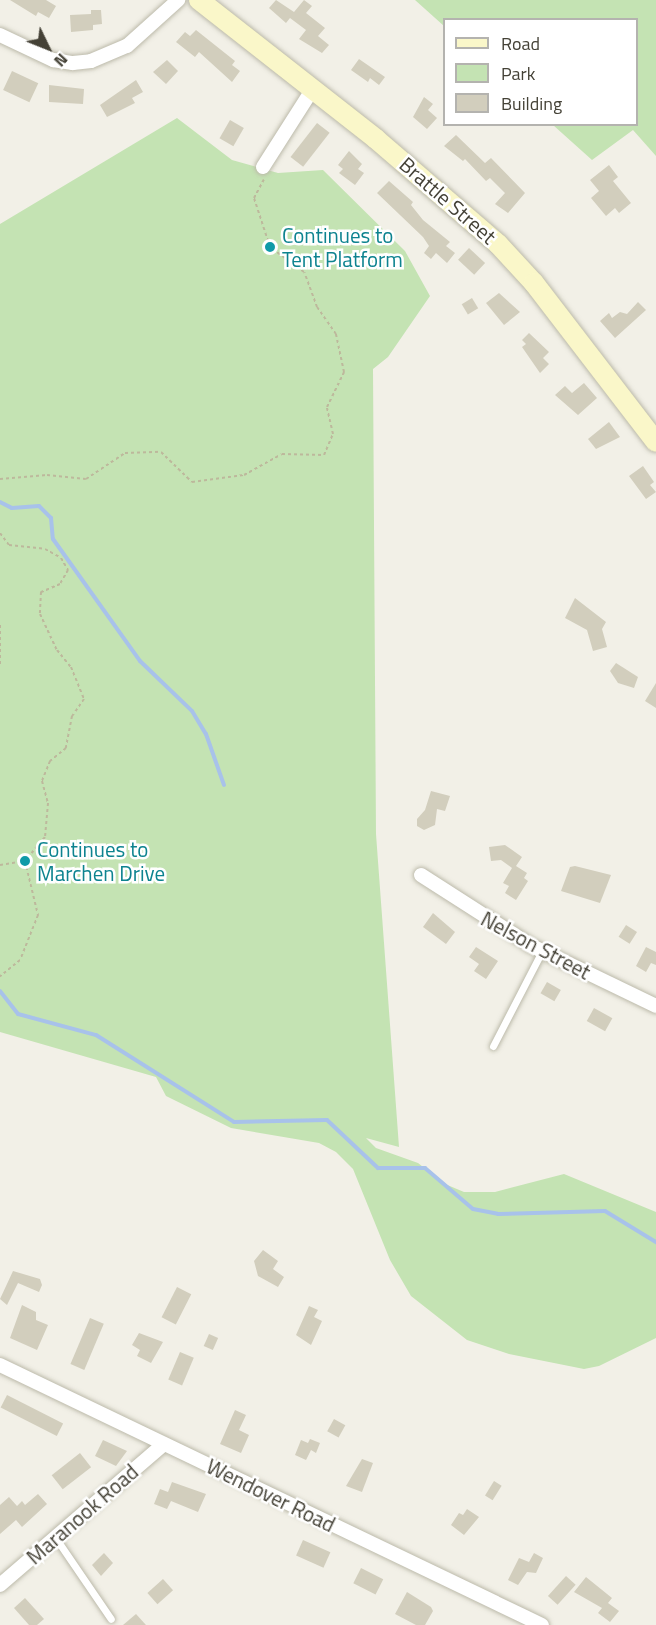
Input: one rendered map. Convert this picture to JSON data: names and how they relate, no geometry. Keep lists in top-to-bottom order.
{
  "streets": {
    "street": [
      "Brattle Street",
      "Nelson Street",
      "Wendover Road",
      "Maranook Road"
    ]
  },
  "crossings": [
    ["Wendover Road", "Maranook Road"]
  ],
  "places": ["Continues to Tent Platform", "Continues to Marchen Drive"],
  "legend": ["Road", "Park", "Building"],
  "north": "bottom right"
}
